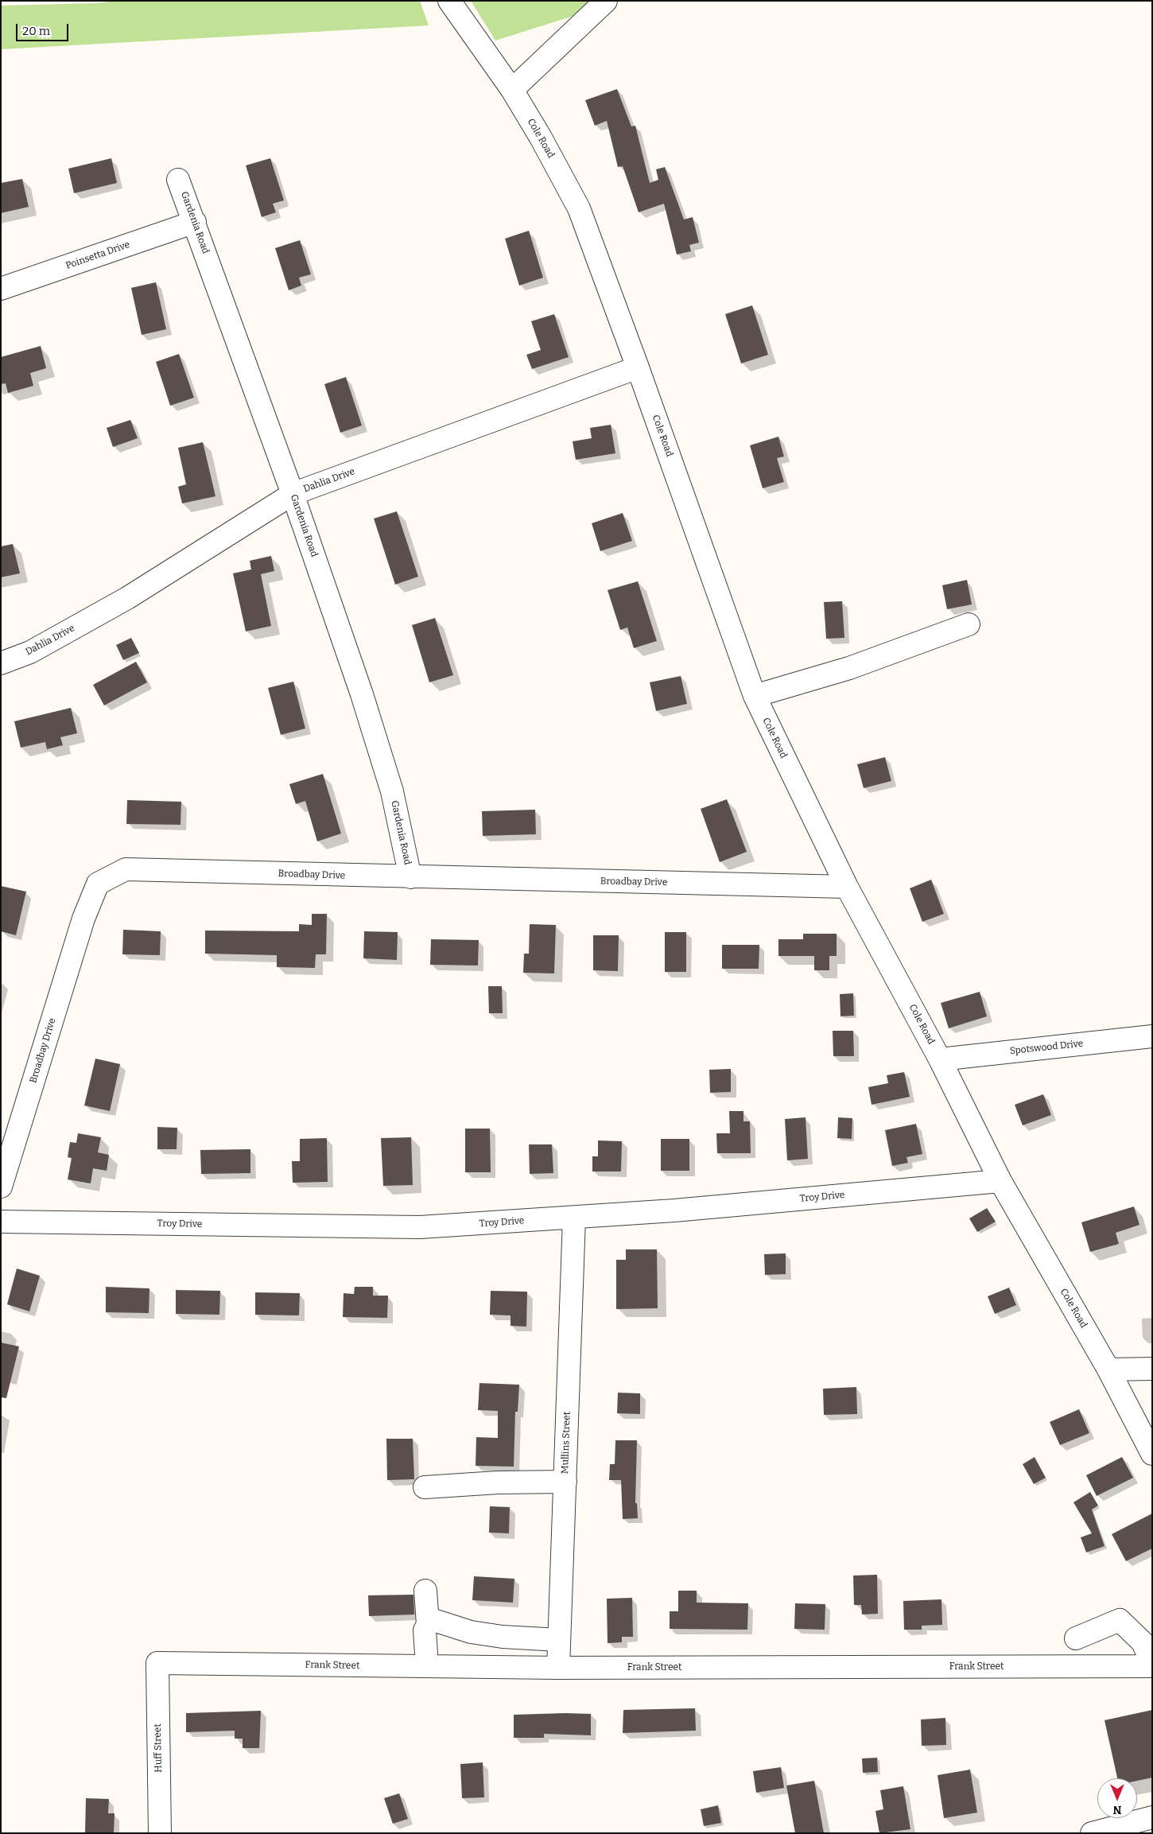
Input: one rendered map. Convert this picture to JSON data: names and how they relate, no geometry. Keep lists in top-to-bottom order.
{
  "streets": {
    "street": [
      "Cole Road",
      "Gardenia Road",
      "Poinsetta Drive",
      "Dahlia Drive",
      "Broadbay Drive",
      "Spotswood Drive",
      "Troy Drive",
      "Mullins Street",
      "Frank Street",
      "Huff Street"
    ]
  },
  "crossings": [
    ["Cole Road", "Dahlia Drive"],
    ["Cole Road", "Broadbay Drive"],
    ["Cole Road", "Spotswood Drive"],
    ["Cole Road", "Troy Drive"],
    ["Gardenia Road", "Poinsetta Drive"],
    ["Gardenia Road", "Dahlia Drive"],
    ["Gardenia Road", "Broadbay Drive"],
    ["Troy Drive", "Mullins Street"],
    ["Mullins Street", "Frank Street"],
    ["Frank Street", "Huff Street"]
  ],
  "scale_bar": "20 m",
  "north": "bottom"
}
